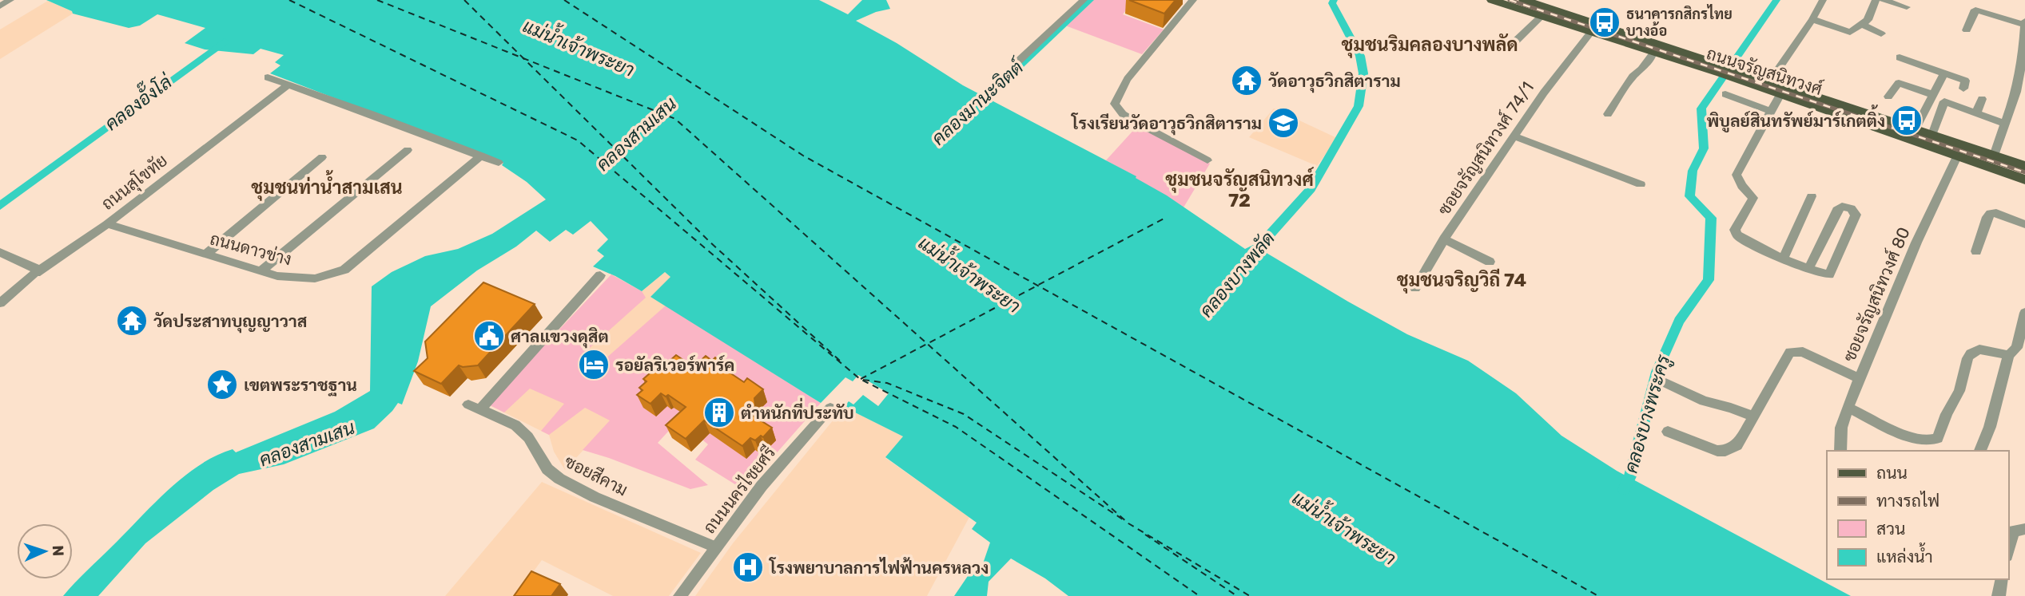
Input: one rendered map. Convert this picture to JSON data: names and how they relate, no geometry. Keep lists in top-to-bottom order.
{
  "streets": {
    "main road": ["ถนนจรัญสนิทวงศ์"],
    "street": [
      "ซอยจรัญสนิทวงศ์ 74/1",
      "ถนนสุโขทัย",
      "ถนนดาวข่าง",
      "ซอยจรัญสนิทวงศ์ 80",
      "ซอยสีคาม",
      "ถนนนครไชยศรี"
    ]
  },
  "crossings": [
    ["ถนนจรัญสนิทวงศ์", "ซอยจรัญสนิทวงศ์ 74/1"],
    ["ถนนจรัญสนิทวงศ์", "ซอยจรัญสนิทวงศ์ 80"],
    ["ถนนสุโขทัย", "ถนนดาวข่าง"],
    ["ซอยสีคาม", "ถนนนครไชยศรี"]
  ],
  "districts": [
    "ชุมชนริมคลองบางพลัด",
    "ชุมชนจรัญสนิทวงศ์ 72",
    "ชุมชนท่าน้ำสามเสน",
    "ชุมชนจริญวิถี 74"
  ],
  "water": [
    "แม่น้ำเจ้าพระยา",
    "คลองอั๊งโล่",
    "คลองมานะจิตต์",
    "คลองสามเสน",
    "คลองบางพลัด",
    "คลองบางพระครู"
  ],
  "places": {
    "bus stop": ["ธนาคารกสิกรไทย บางอ้อ", "พิบูลย์สินทรัพย์มาร์เกตติ้ง"],
    "temple": ["วัดอาวุธวิกสิตาราม", "วัดประสาทบุญญาวาส"],
    "school or university": ["โรงเรียนวัดอาวุธวิกสิตาราม"],
    "public building": ["ศาลแขวงดุสิต"],
    "hotel": ["รอยัลริเวอร์พาร์ค"],
    "place": ["เขตพระราชฐาน"],
    "building": ["ตำหนักที่ประทับ"],
    "hospital": ["โรงพยาบาลการไฟฟ้านครหลวง"]
  },
  "legend": [
    "ถนน",
    "ทางรถไฟ",
    "สวน",
    "แหล่งน้ำ"
  ],
  "north": "right"
}
